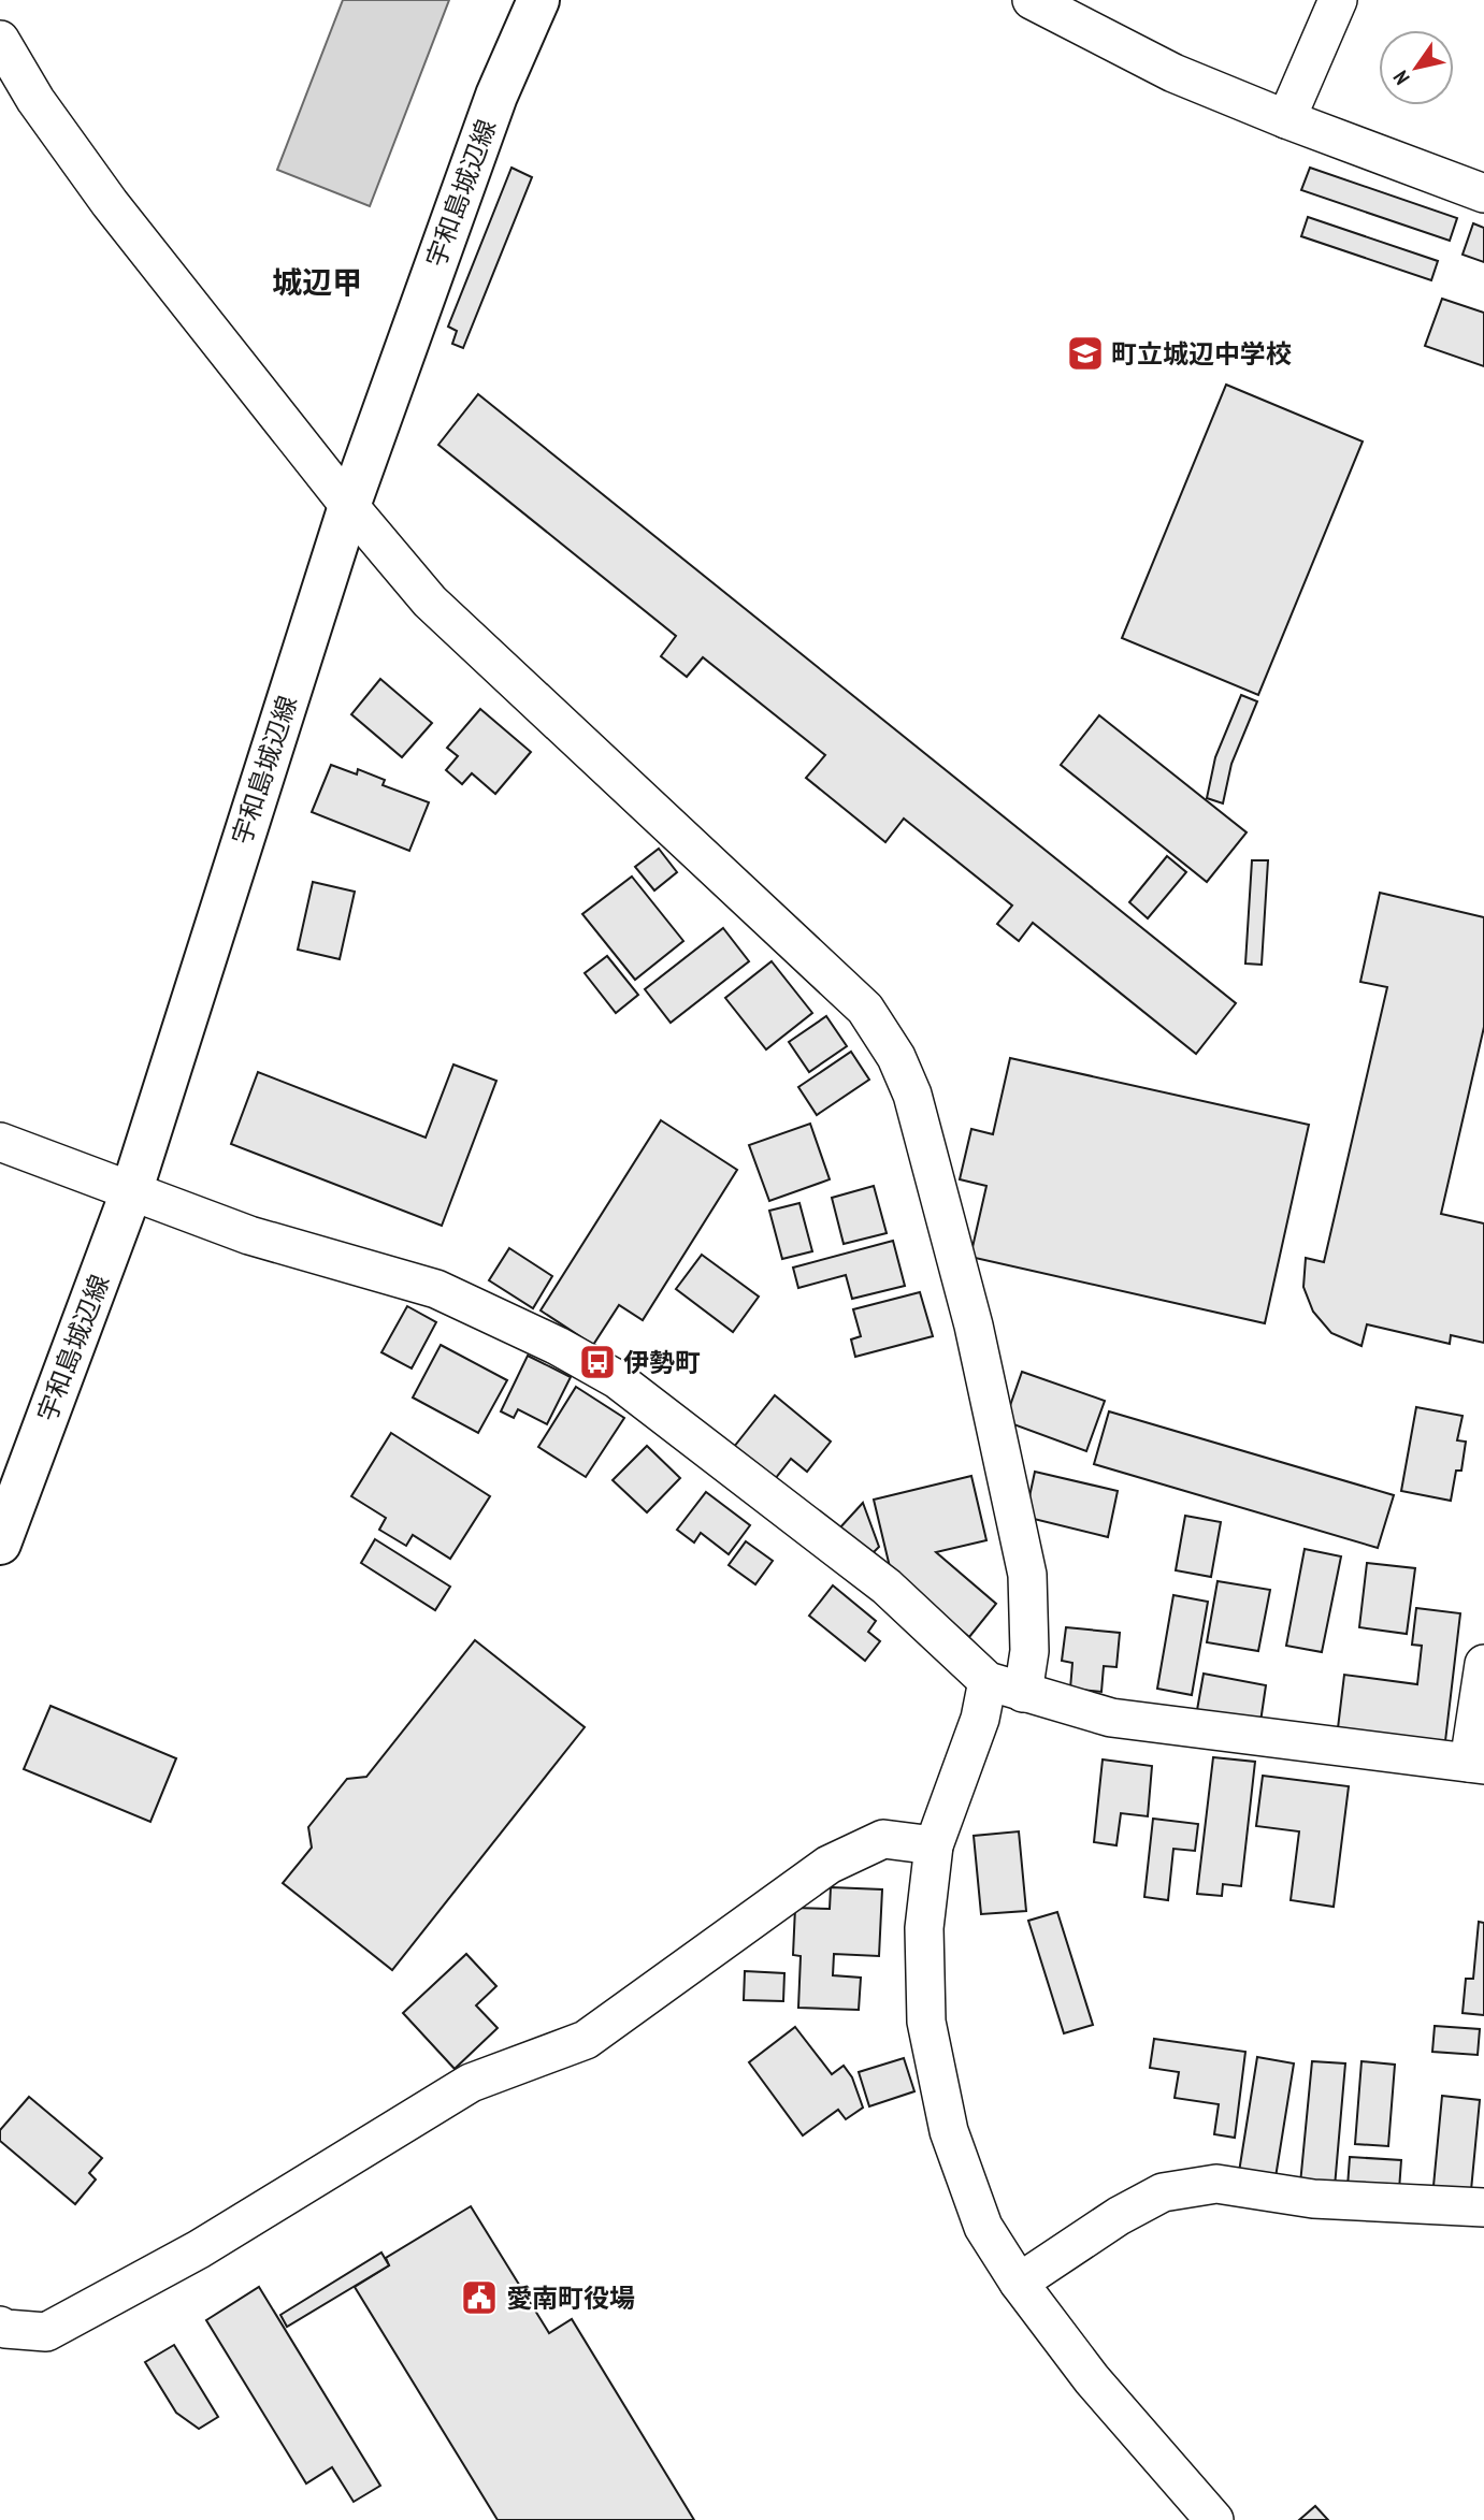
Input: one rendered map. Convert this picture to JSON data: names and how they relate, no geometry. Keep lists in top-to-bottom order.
{
  "streets": {
    "main road": ["宇和島城辺線"]
  },
  "districts": ["城辺甲"],
  "places": {
    "school or university": ["町立城辺中学校"],
    "bus stop": ["伊勢町"],
    "public building": ["愛南町役場"]
  },
  "north": "bottom left"
}
